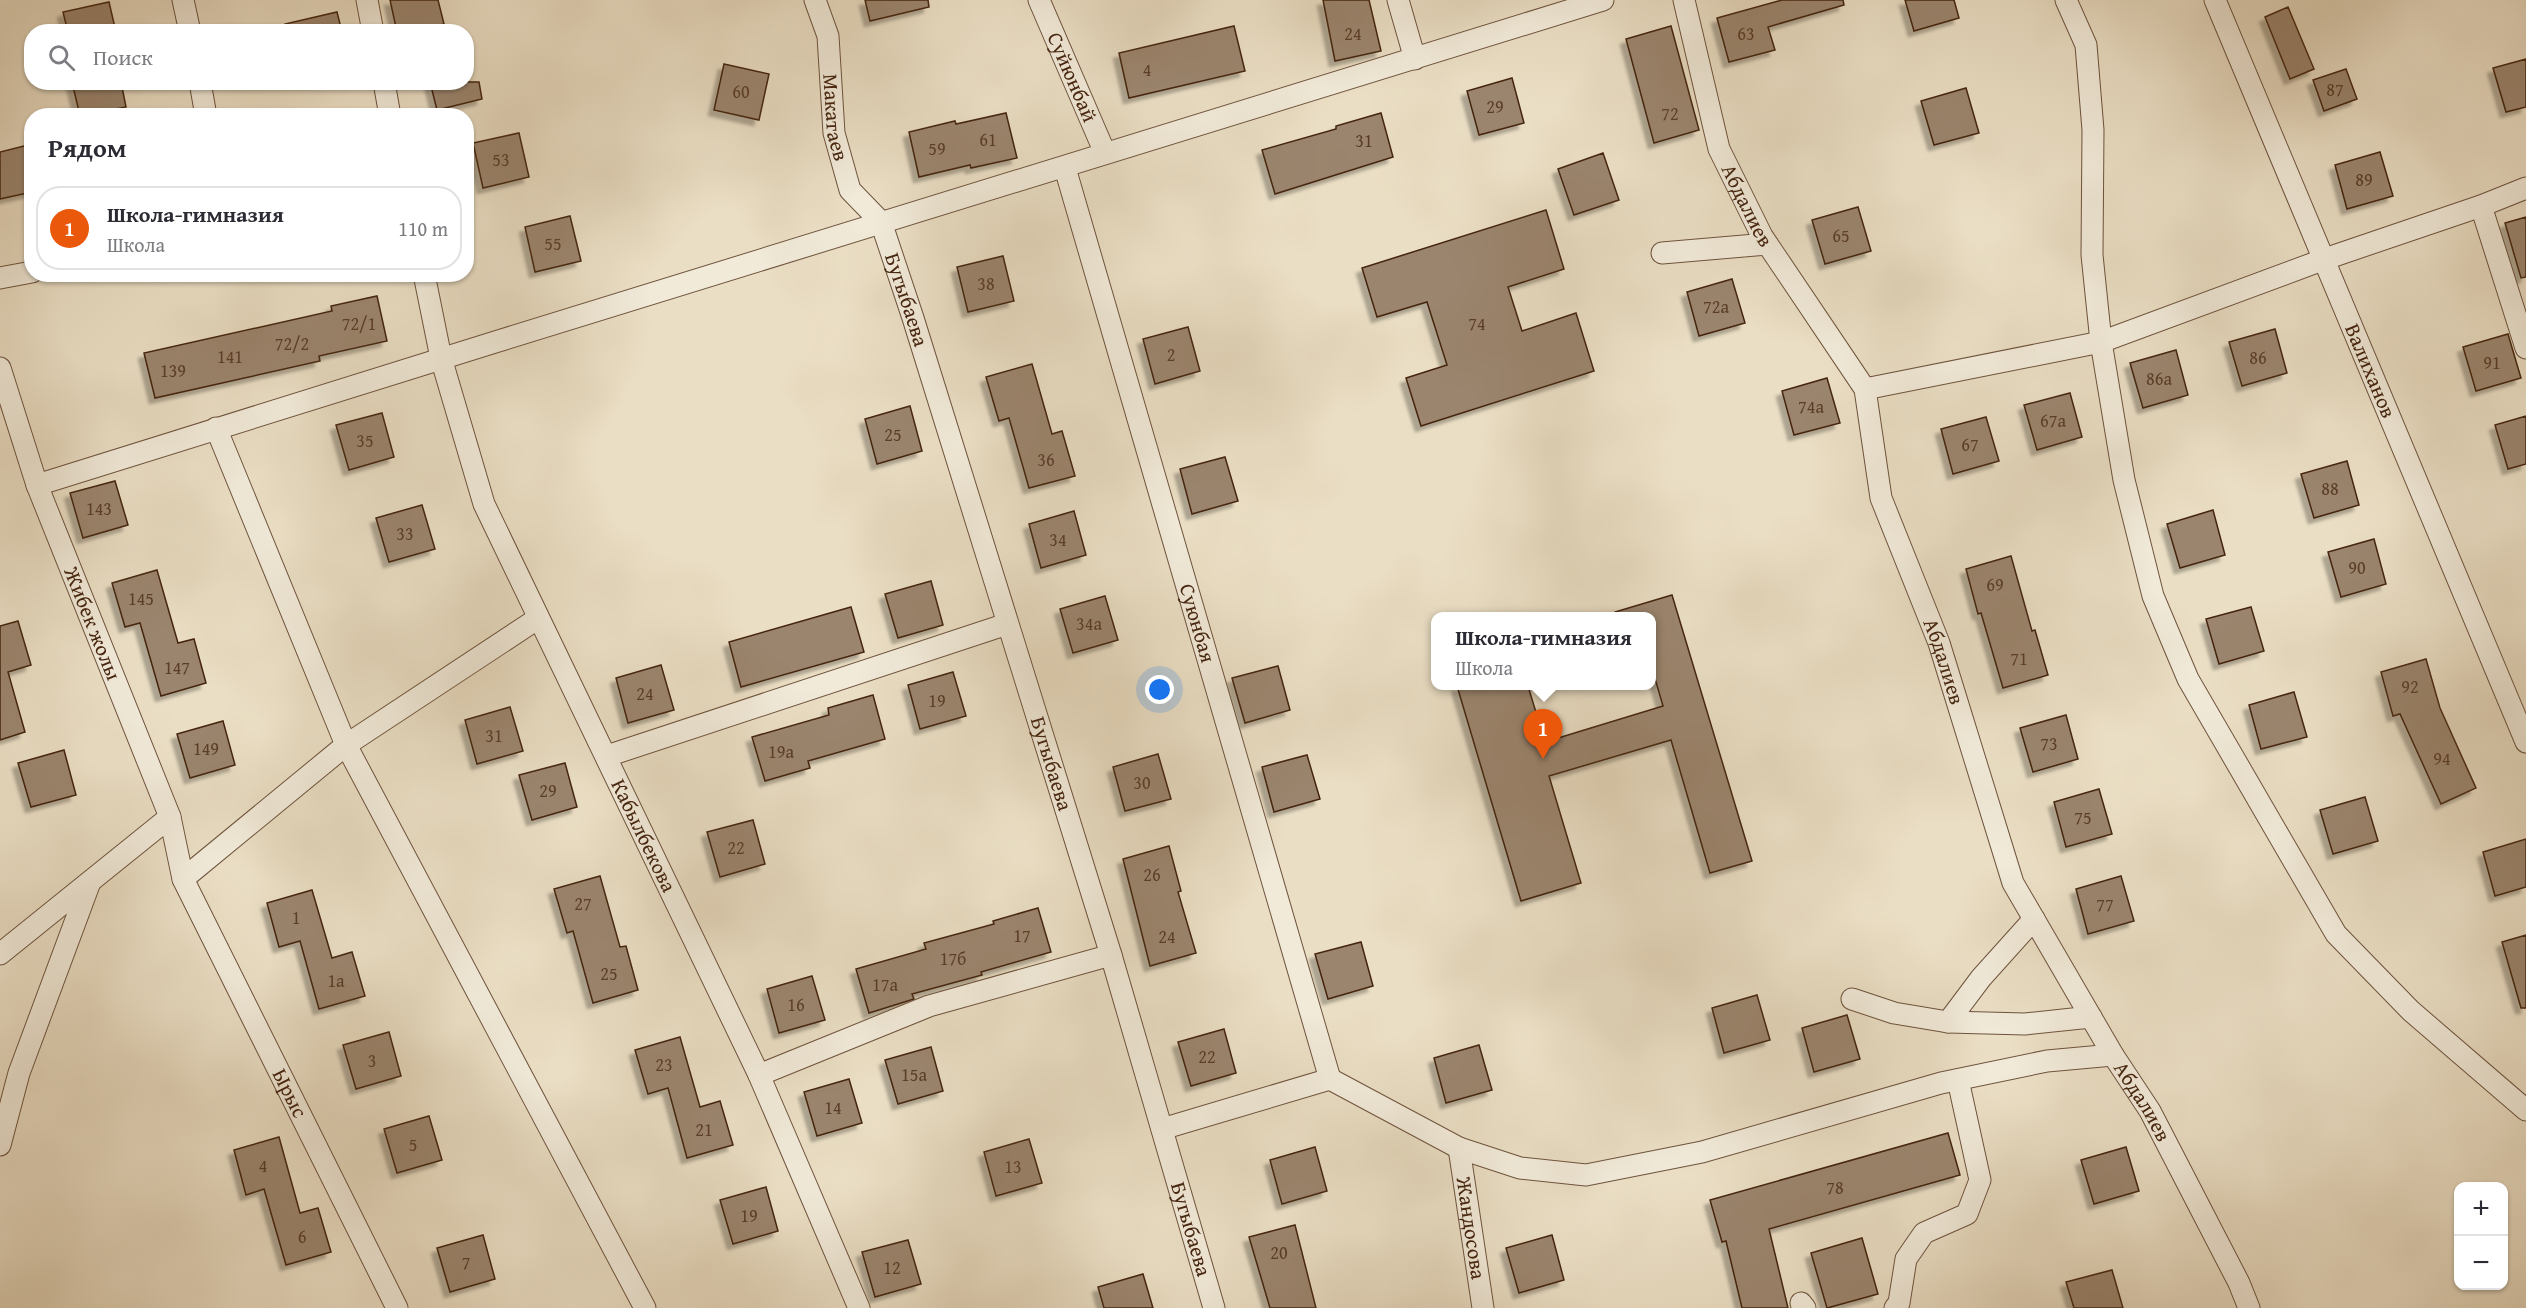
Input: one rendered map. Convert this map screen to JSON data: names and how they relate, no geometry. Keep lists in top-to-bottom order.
{
  "streets": {
    "street": [
      "Суйюнбай",
      "Макатаев",
      "Абдалиев",
      "Бугыбаева",
      "Валиханов",
      "Жибек жолы",
      "Суюнбая",
      "Кабылбекова",
      "Ырыс",
      "Жандосова"
    ]
  },
  "crossings": [
    ["Макатаев", "Бугыбаева"],
    ["Жибек жолы", "Ырыс"]
  ],
  "house_numbers": [
    "24",
    "63",
    "4",
    "87",
    "60",
    "29",
    "72",
    "61",
    "31",
    "59",
    "53",
    "89",
    "65",
    "55",
    "38",
    "72а",
    "72/1",
    "74",
    "72/2",
    "2",
    "141",
    "86",
    "91",
    "139",
    "86а",
    "74а",
    "67а",
    "25",
    "35",
    "67",
    "36",
    "88",
    "143",
    "33",
    "34",
    "90",
    "69",
    "145",
    "34а",
    "71",
    "147",
    "92",
    "24",
    "19",
    "31",
    "73",
    "149",
    "19а",
    "94",
    "30",
    "29",
    "75",
    "22",
    "26",
    "27",
    "77",
    "1",
    "17",
    "24",
    "17б",
    "25",
    "1а",
    "17а",
    "16",
    "22",
    "3",
    "23",
    "15а",
    "14",
    "21",
    "5",
    "4",
    "13",
    "78",
    "19",
    "6",
    "20",
    "7",
    "12"
  ],
  "page": {
    "search": "Поиск",
    "heading": "Рядом",
    "list": [
      {
        "mark": "1",
        "name": "Школа-гимназия",
        "note": "Школа",
        "value": "110 m"
      }
    ],
    "popup": ["Школа-гимназия", "Школа"],
    "pins": "1",
    "map_buttons": ["+", "−"]
  }
}
